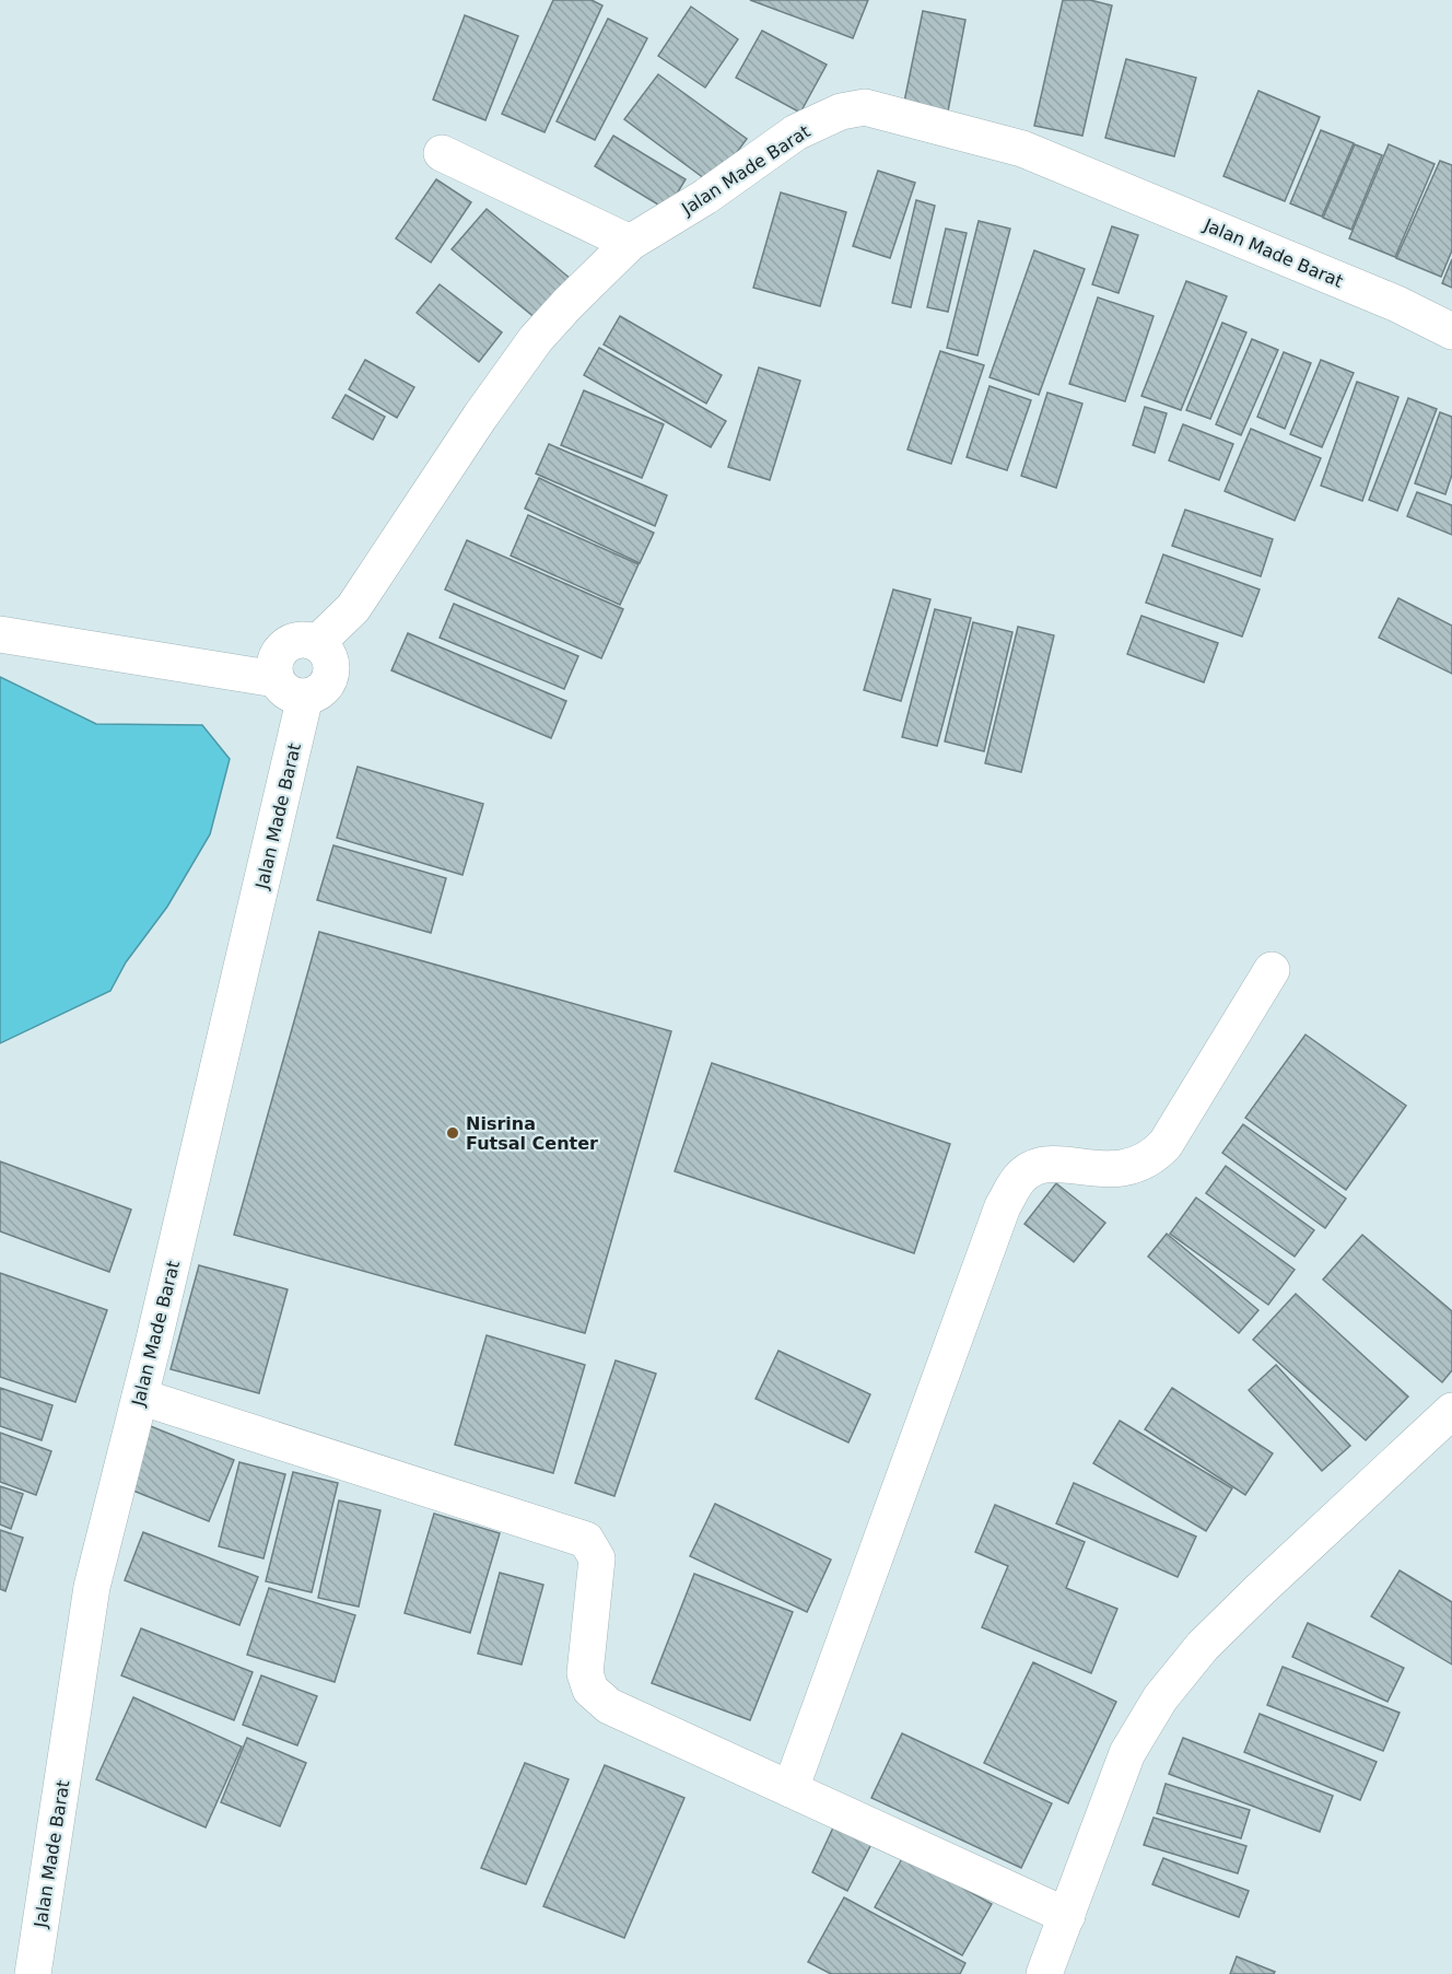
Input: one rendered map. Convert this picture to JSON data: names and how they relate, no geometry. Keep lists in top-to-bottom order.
{
  "streets": {
    "street": ["Jalan Made Barat"]
  },
  "places": ["Nisrina Futsal Center"]
}
